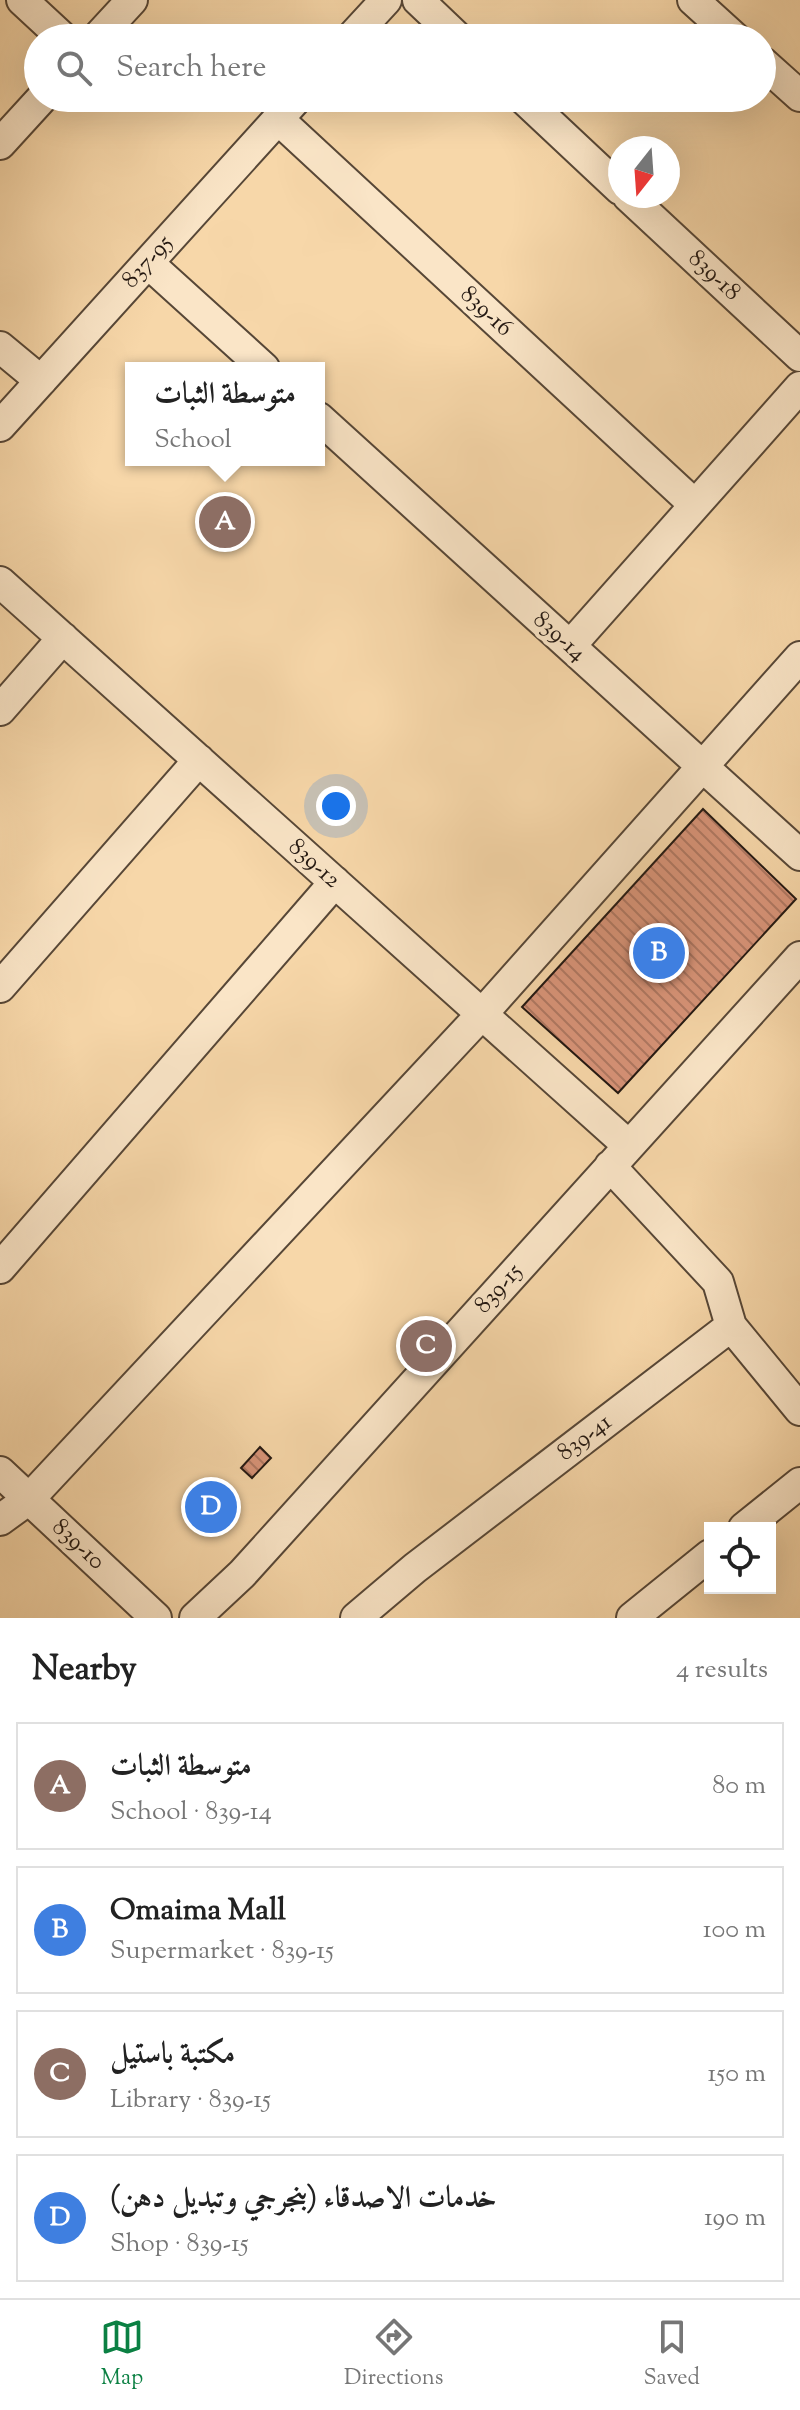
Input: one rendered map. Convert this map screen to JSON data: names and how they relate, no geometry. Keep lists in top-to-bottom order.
{
  "streets": {
    "street": [
      "837-95",
      "839-18",
      "839-16",
      "839-14",
      "839-12",
      "839-15",
      "839-41",
      "839-10"
    ]
  },
  "crossings": [
    ["839-12", "839-15"],
    ["839-12", "839-41"]
  ],
  "north": "bottom",
  "page": {
    "search": "Search here",
    "popup": ["متوسطة الثبات", "School"],
    "pins": [
      "A",
      "B",
      "C",
      "D"
    ],
    "heading": ["Nearby", "4 results"],
    "list": [
      {
        "mark": "A",
        "name": "متوسطة الثبات",
        "note": "School · 839-14",
        "value": "80 m"
      },
      {
        "mark": "B",
        "name": "Omaima Mall",
        "note": "Supermarket · 839-15",
        "value": "100 m"
      },
      {
        "mark": "C",
        "name": "مكتبة باستيل",
        "note": "Library · 839-15",
        "value": "150 m"
      },
      {
        "mark": "D",
        "name": "خدمات الاصدقاء (بنجرجي وتبديل دهن)",
        "note": "Shop · 839-15",
        "value": "190 m"
      }
    ],
    "nav": ["Map", "Directions", "Saved"]
  }
}
